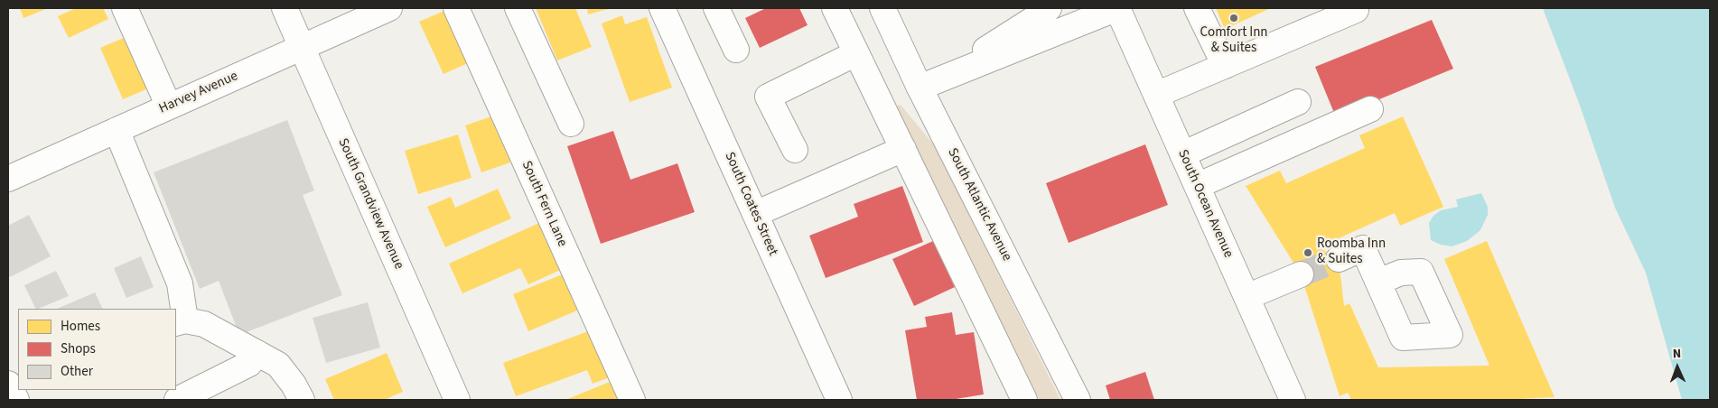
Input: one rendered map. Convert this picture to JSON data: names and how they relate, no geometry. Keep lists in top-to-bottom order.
{
  "streets": {
    "street": [
      "Harvey Avenue",
      "South Grandview Avenue",
      "South Fern Lane",
      "South Coates Street",
      "South Ocean Avenue",
      "South Atlantic Avenue"
    ]
  },
  "crossings": [
    ["Harvey Avenue", "South Grandview Avenue"]
  ],
  "places": ["Comfort Inn & Suites", "Roomba Inn & Suites"],
  "legend": ["Homes", "Shops", "Other"],
  "north": "top"
}
